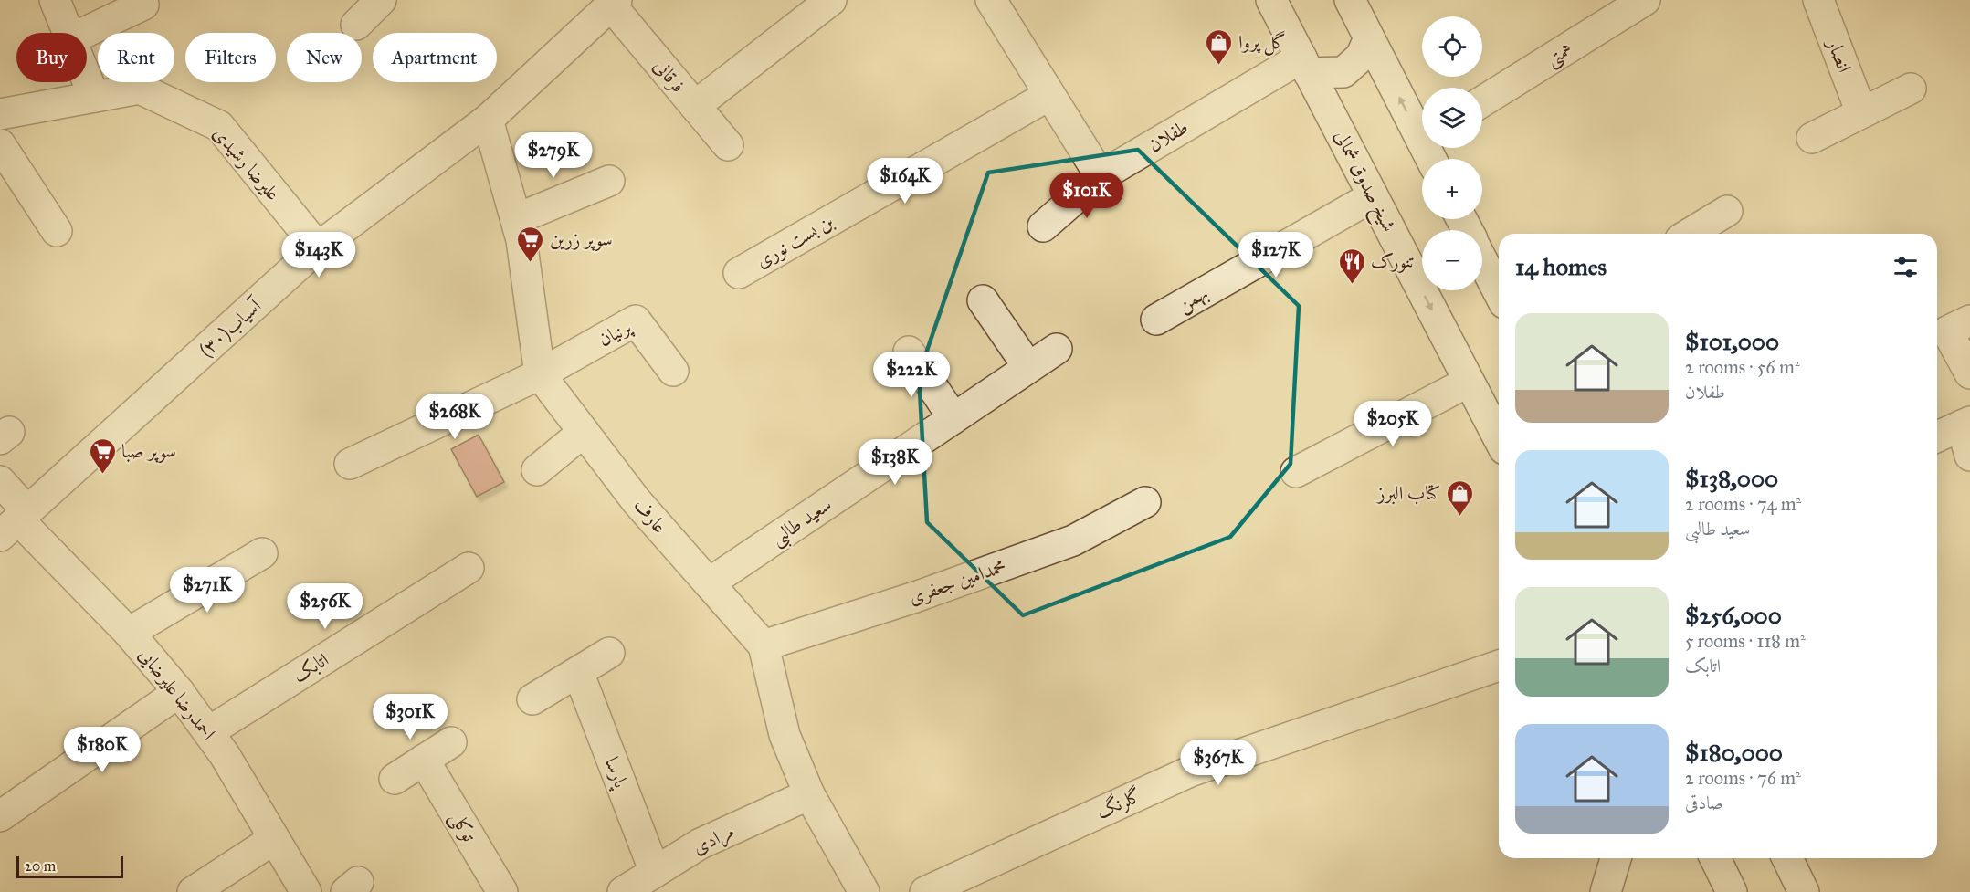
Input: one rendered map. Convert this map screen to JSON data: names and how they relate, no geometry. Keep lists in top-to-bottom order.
{
  "streets": {
    "street": [
      "همتی",
      "انصار",
      "فرقانی",
      "طفلان",
      "علیرضا رشیدی",
      "شیخ صدوق شمالی",
      "بن بست نوری",
      "بهمن",
      "آسیاب(۳۰)",
      "پرنیان",
      "عارف",
      "سعید طالبی",
      "محمدامین جعفری",
      "اتابک",
      "احمدرضا علیرضایی",
      "پارسا",
      "گلرنگ",
      "توکلی",
      "مرادی"
    ]
  },
  "crossings": [
    ["فرقانی", "آسیاب(۳۰)"],
    ["طفلان", "شیخ صدوق شمالی"],
    ["علیرضا رشیدی", "آسیاب(۳۰)"],
    ["شیخ صدوق شمالی", "بهمن"],
    ["آسیاب(۳۰)", "احمدرضا علیرضایی"],
    ["پرنیان", "عارف"],
    ["عارف", "سعید طالبی"],
    ["عارف", "محمدامین جعفری"],
    ["عارف", "مرادی"],
    ["اتابک", "احمدرضا علیرضایی"],
    ["پارسا", "مرادی"]
  ],
  "one_way": ["شیخ صدوق شمالی"],
  "places": {
    "shop": ["گل پروا", "کتاب البرز"],
    "supermarket": ["سوپر زرین", "سوپر صبا"],
    "restaurant": ["تنورک"]
  },
  "scale_bar": "20 m",
  "page": {
    "map_buttons": ["+", "−"],
    "chip": [
      "Buy",
      "Rent",
      "Filters",
      "New",
      "Apartment"
    ],
    "price": [
      "$279K",
      "$164K",
      "$101K",
      "$143K",
      "$127K",
      "$222K",
      "$268K",
      "$205K",
      "$138K",
      "$271K",
      "$256K",
      "$301K",
      "$180K",
      "$367K"
    ],
    "heading": "14 homes",
    "list": [
      {
        "name": "$101,000",
        "note": "2 rooms · 56 m² · طفلان"
      },
      {
        "name": "$138,000",
        "note": "2 rooms · 74 m² · سعید طالبی"
      },
      {
        "name": "$256,000",
        "note": "5 rooms · 118 m² · اتابک"
      },
      {
        "name": "$180,000",
        "note": "2 rooms · 76 m² · صادقی"
      }
    ],
    "scale": "20 m"
  }
}
